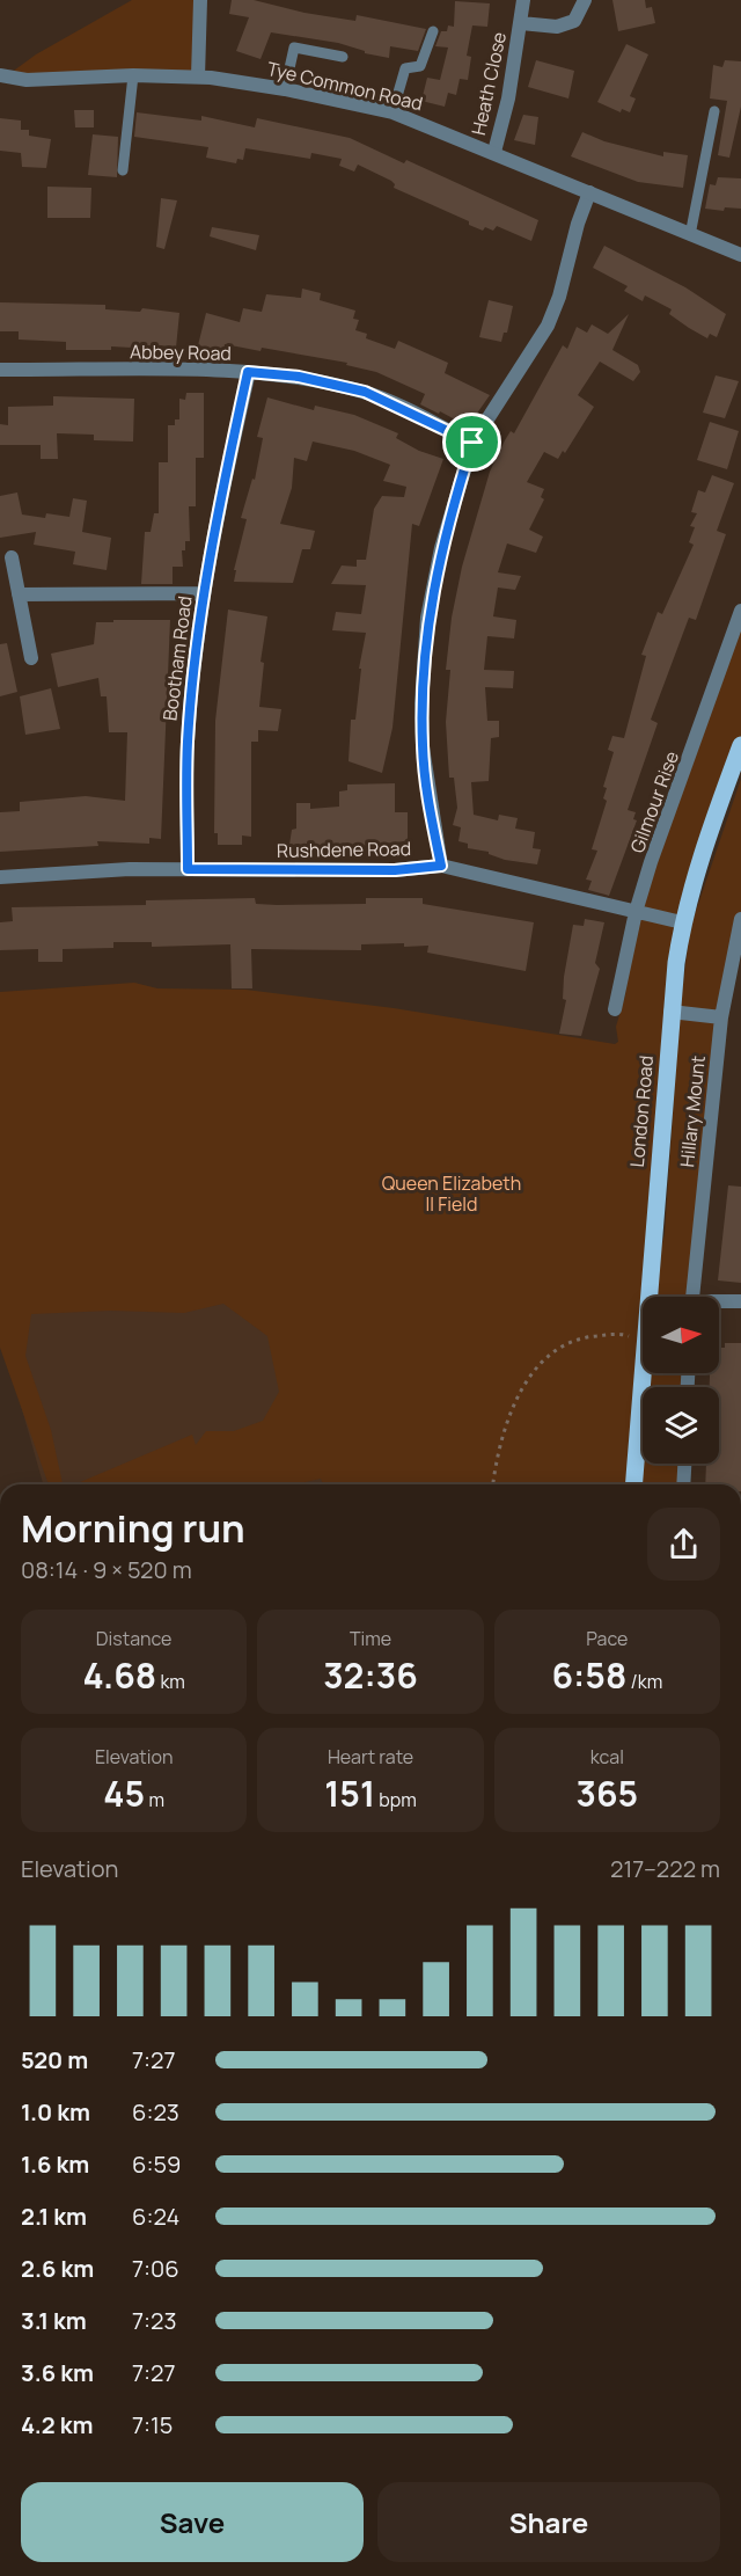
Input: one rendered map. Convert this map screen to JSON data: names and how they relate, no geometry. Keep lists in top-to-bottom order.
{
  "streets": {
    "main road": ["London Road"],
    "street": [
      "Heath Close",
      "Tye Common Road",
      "Abbey Road",
      "Bootham Road",
      "Gilmour Rise",
      "Rushdene Road",
      "Hillary Mount"
    ]
  },
  "crossings": [
    ["Heath Close", "Tye Common Road"],
    ["Abbey Road", "Bootham Road"],
    ["Bootham Road", "Rushdene Road"],
    ["Gilmour Rise", "Rushdene Road"],
    ["Rushdene Road", "London Road"]
  ],
  "parks": ["Queen Elizabeth II Field"],
  "north": "right",
  "page": {
    "heading": ["Morning run", "08:14 · 9 × 520 m"],
    "stats": [
      ["Distance", "4.68 km"],
      ["Time", "32:36"],
      ["Pace", "6:58 /km"],
      ["Elevation", "45 m"],
      ["Heart rate", "151 bpm"],
      ["kcal", "365"]
    ],
    "chart": ["Elevation", "217–222 m"],
    "list": [
      {
        "name": "520 m",
        "note": "7:27"
      },
      {
        "name": "1.0 km",
        "note": "6:23"
      },
      {
        "name": "1.6 km",
        "note": "6:59"
      },
      {
        "name": "2.1 km",
        "note": "6:24"
      },
      {
        "name": "2.6 km",
        "note": "7:06"
      },
      {
        "name": "3.1 km",
        "note": "7:23"
      },
      {
        "name": "3.6 km",
        "note": "7:27"
      },
      {
        "name": "4.2 km",
        "note": "7:15"
      }
    ],
    "buttons": ["Save", "Share"]
  }
}
